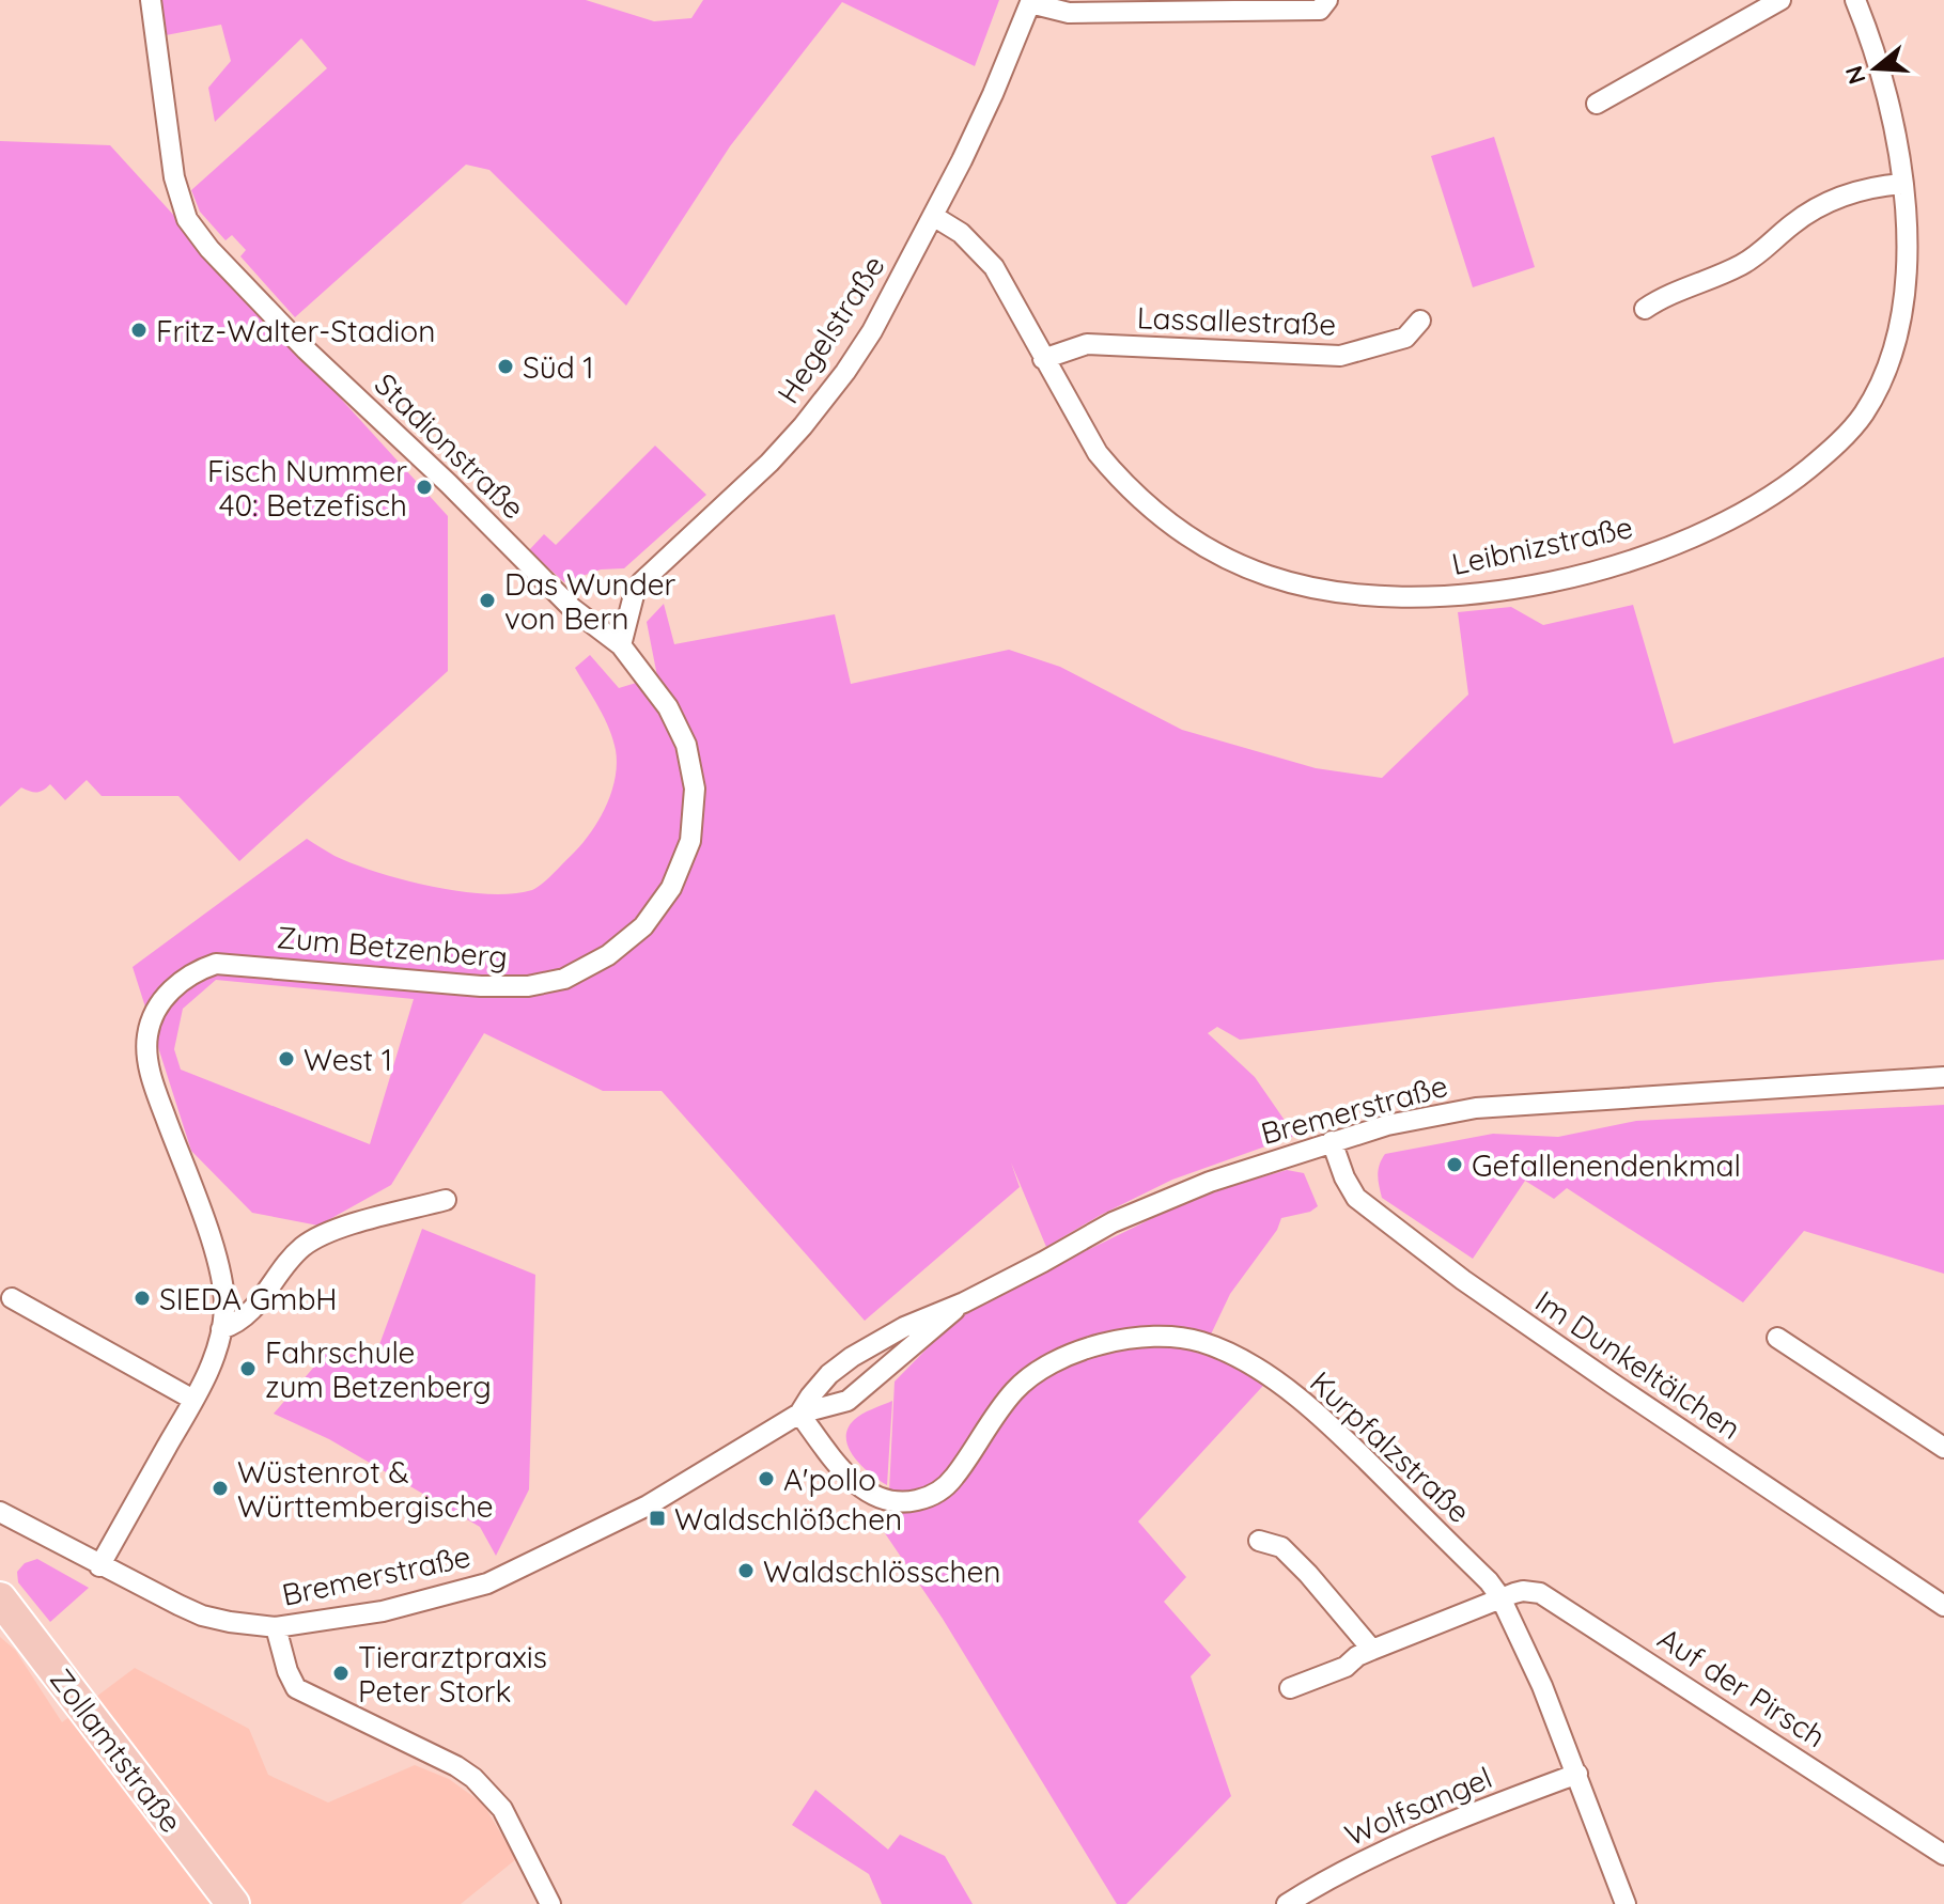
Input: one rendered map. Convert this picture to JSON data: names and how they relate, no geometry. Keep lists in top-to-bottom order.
{
  "streets": {
    "main road": ["Zollamtstraße"],
    "street": [
      "Lassallestraße",
      "Hegelstraße",
      "Stadionstraße",
      "Leibnizstraße",
      "Zum Betzenberg",
      "Bremerstraße",
      "Im Dunkeltälchen",
      "Kurpfalzstraße",
      "Auf der Pirsch",
      "Wolfsangel"
    ]
  },
  "crossings": [
    ["Lassallestraße", "Leibnizstraße"],
    ["Hegelstraße", "Stadionstraße"],
    ["Hegelstraße", "Leibnizstraße"],
    ["Hegelstraße", "Zum Betzenberg"],
    ["Stadionstraße", "Zum Betzenberg"],
    ["Zum Betzenberg", "Bremerstraße"],
    ["Bremerstraße", "Im Dunkeltälchen"],
    ["Bremerstraße", "Kurpfalzstraße"],
    ["Kurpfalzstraße", "Auf der Pirsch"],
    ["Kurpfalzstraße", "Wolfsangel"]
  ],
  "places": {
    "other": [
      "Fritz-Walter-Stadion",
      "Süd 1",
      "Fisch Nummer 40: Betzefisch",
      "Das Wunder von Bern",
      "West 1",
      "Gefallenendenkmal",
      "SIEDA GmbH",
      "Fahrschule zum Betzenberg",
      "A'pollo",
      "Wüstenrot & Württembergische",
      "Waldschlösschen",
      "Tierarztpraxis Peter Stork"
    ],
    "transit": ["Waldschlößchen"]
  },
  "north": "left"
}
